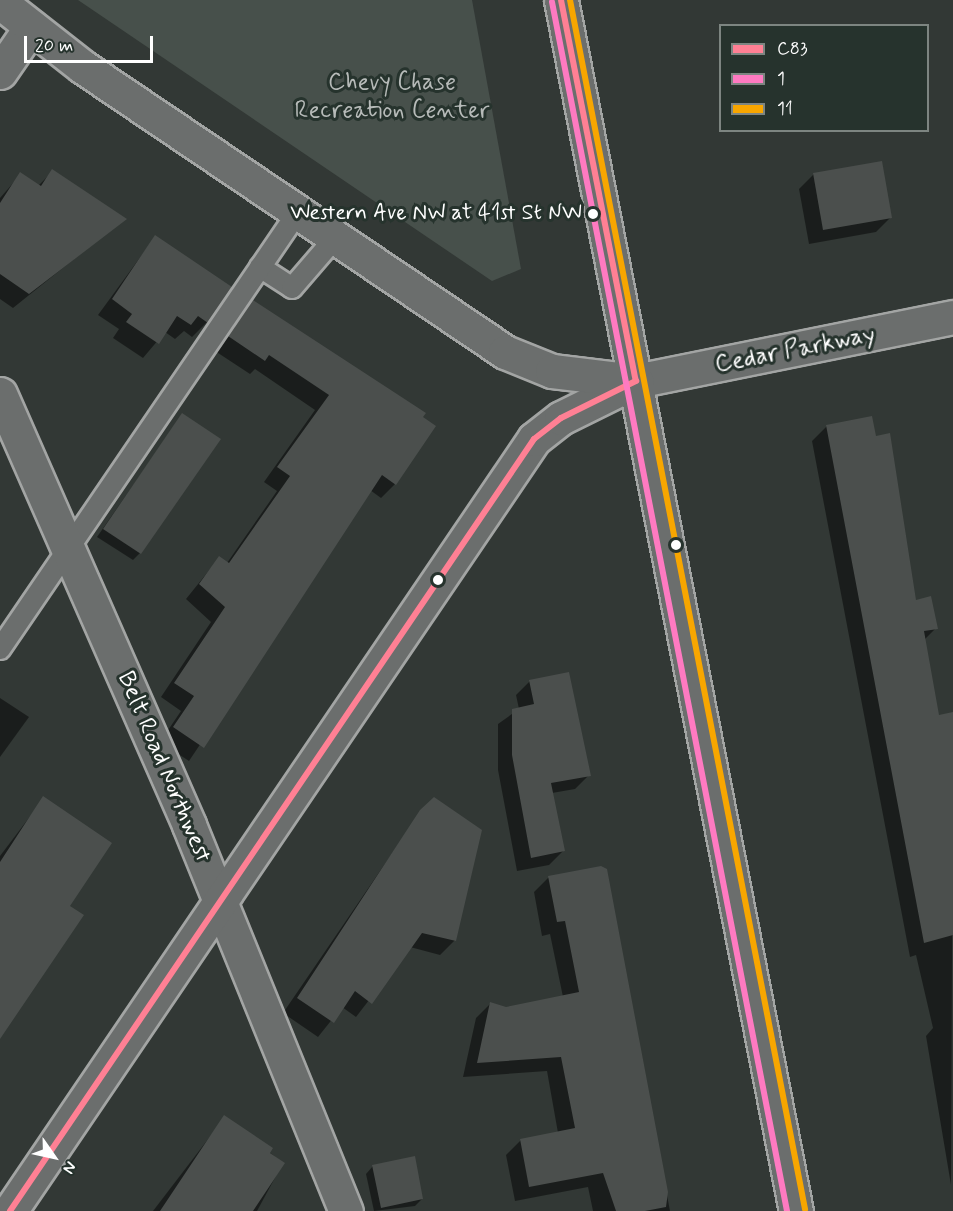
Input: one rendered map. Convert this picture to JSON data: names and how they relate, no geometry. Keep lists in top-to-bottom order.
{
  "streets": {
    "street": ["Cedar Parkway", "Belt Road Northwest"]
  },
  "parks": ["Chevy Chase Recreation Center"],
  "places": ["Western Ave NW at 41st St NW"],
  "lines": ["transit line C83", "transit line 11", "transit line 1"],
  "legend": ["C83", "1", "11"],
  "scale_bar": "20 m",
  "north": "bottom right"
}
